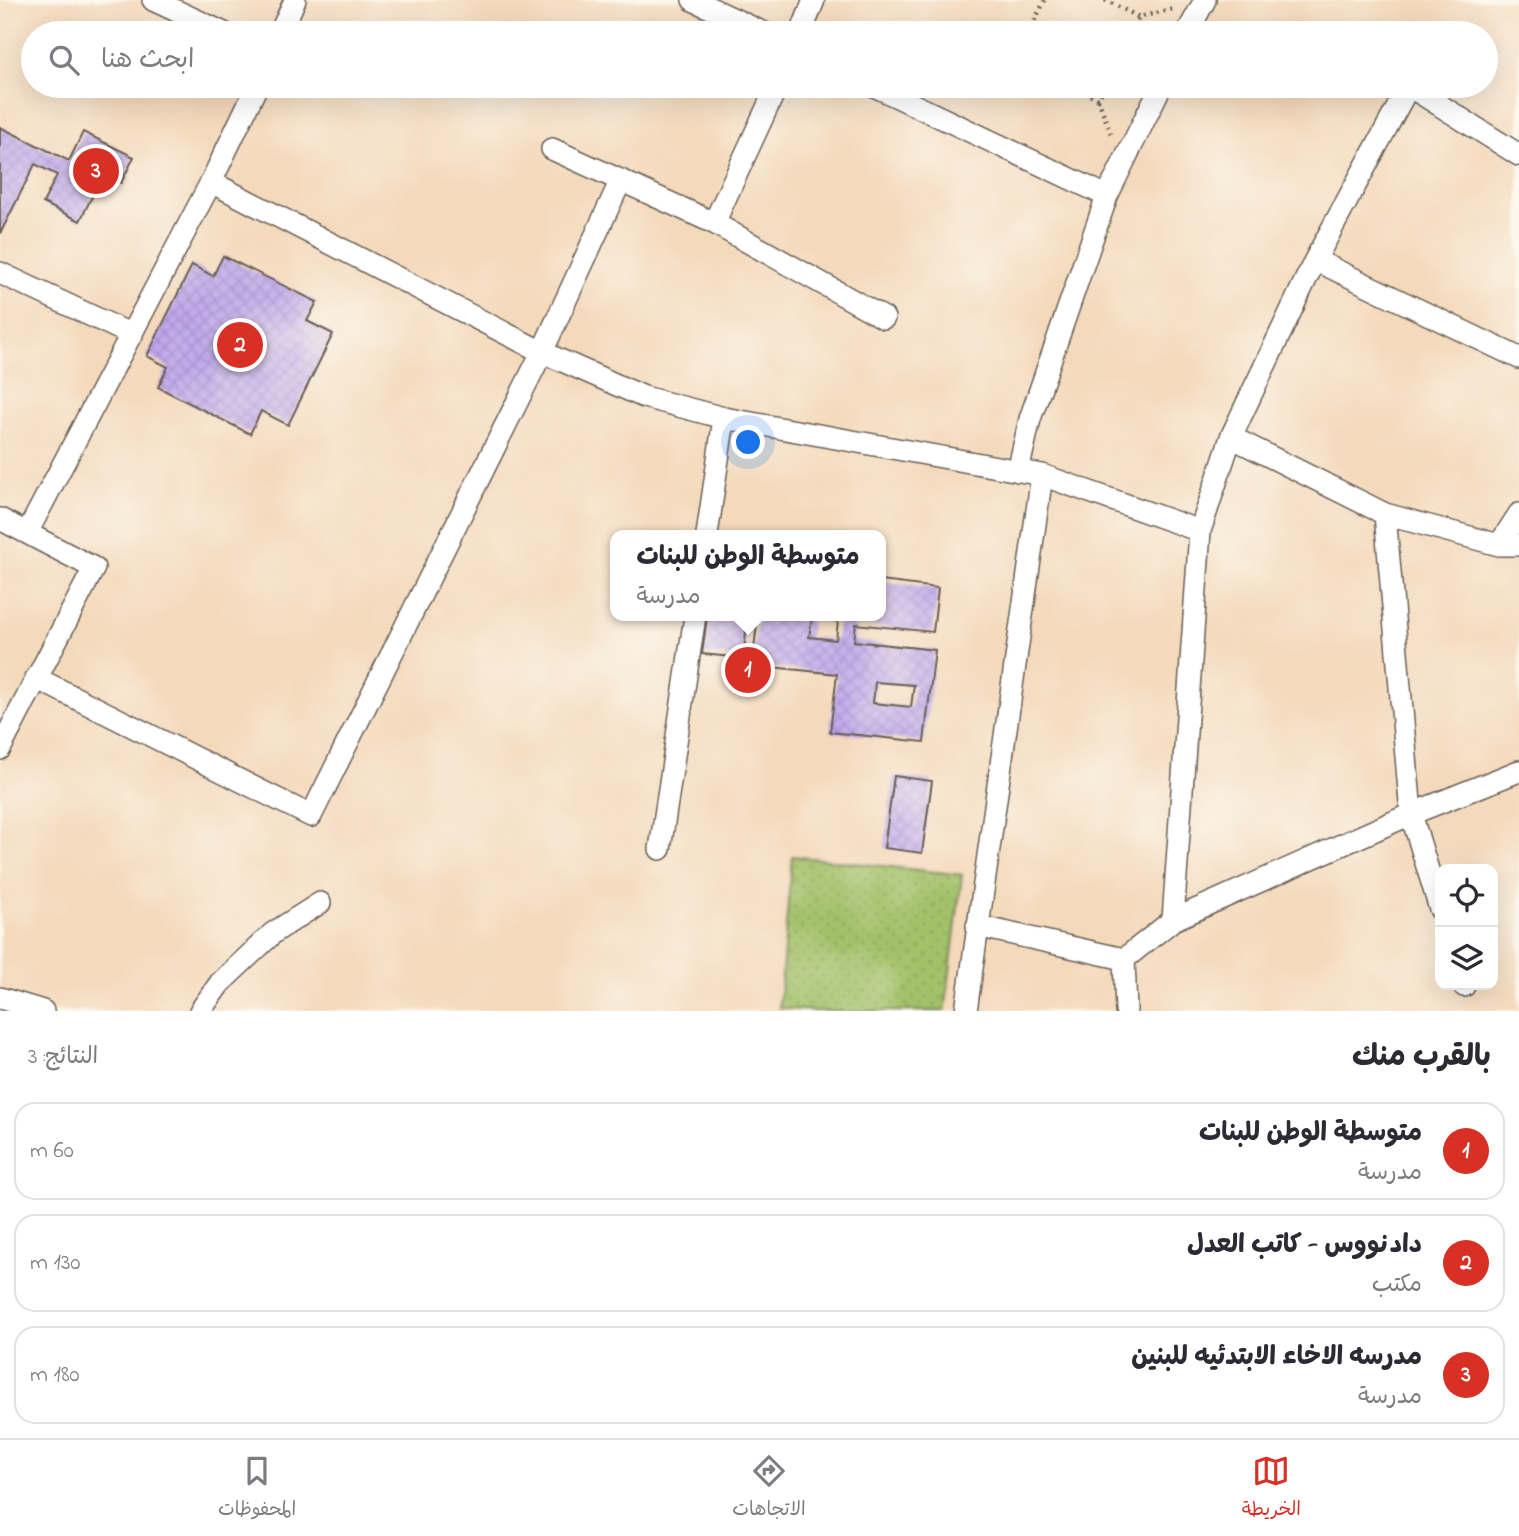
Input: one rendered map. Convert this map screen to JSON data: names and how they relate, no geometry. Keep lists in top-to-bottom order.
{
  "page": {
    "search": "ابحث هنا",
    "pins": ["3", "2", "1"],
    "popup": ["متوسطة الوطن للبنات", "مدرسة"],
    "heading": ["بالقرب منك", "النتائج: 3"],
    "list": [
      {
        "mark": "1",
        "name": "متوسطة الوطن للبنات",
        "note": "مدرسة",
        "value": "60 m"
      },
      {
        "mark": "2",
        "name": "دادنووس - کاتب العدل",
        "note": "مكتب",
        "value": "130 m"
      },
      {
        "mark": "3",
        "name": "مدرسه الاخاء الابتدئيه للبنين",
        "note": "مدرسة",
        "value": "180 m"
      }
    ],
    "nav": ["الخريطة", "الاتجاهات", "المحفوظات"]
  }
}
